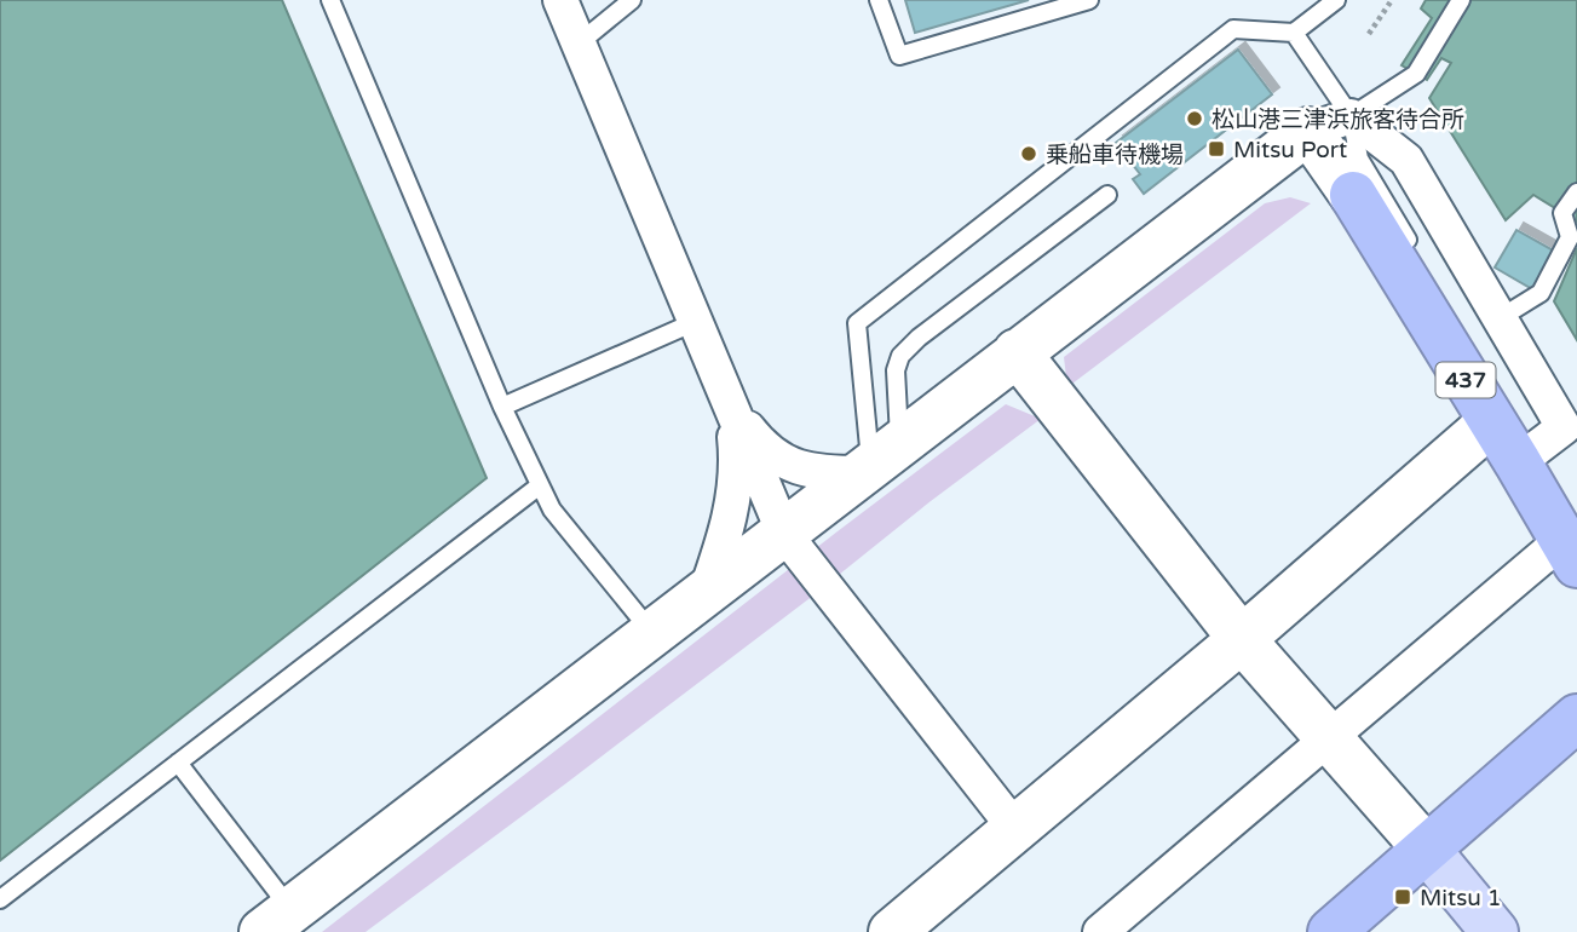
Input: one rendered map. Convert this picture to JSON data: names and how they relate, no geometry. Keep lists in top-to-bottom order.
{
  "streets": {
    "highway": ["437"]
  },
  "places": {
    "other": ["松山港三津浜旅客待合所", "乗船車待機場"],
    "transit": ["Mitsu Port", "Mitsu 1"]
  }
}
